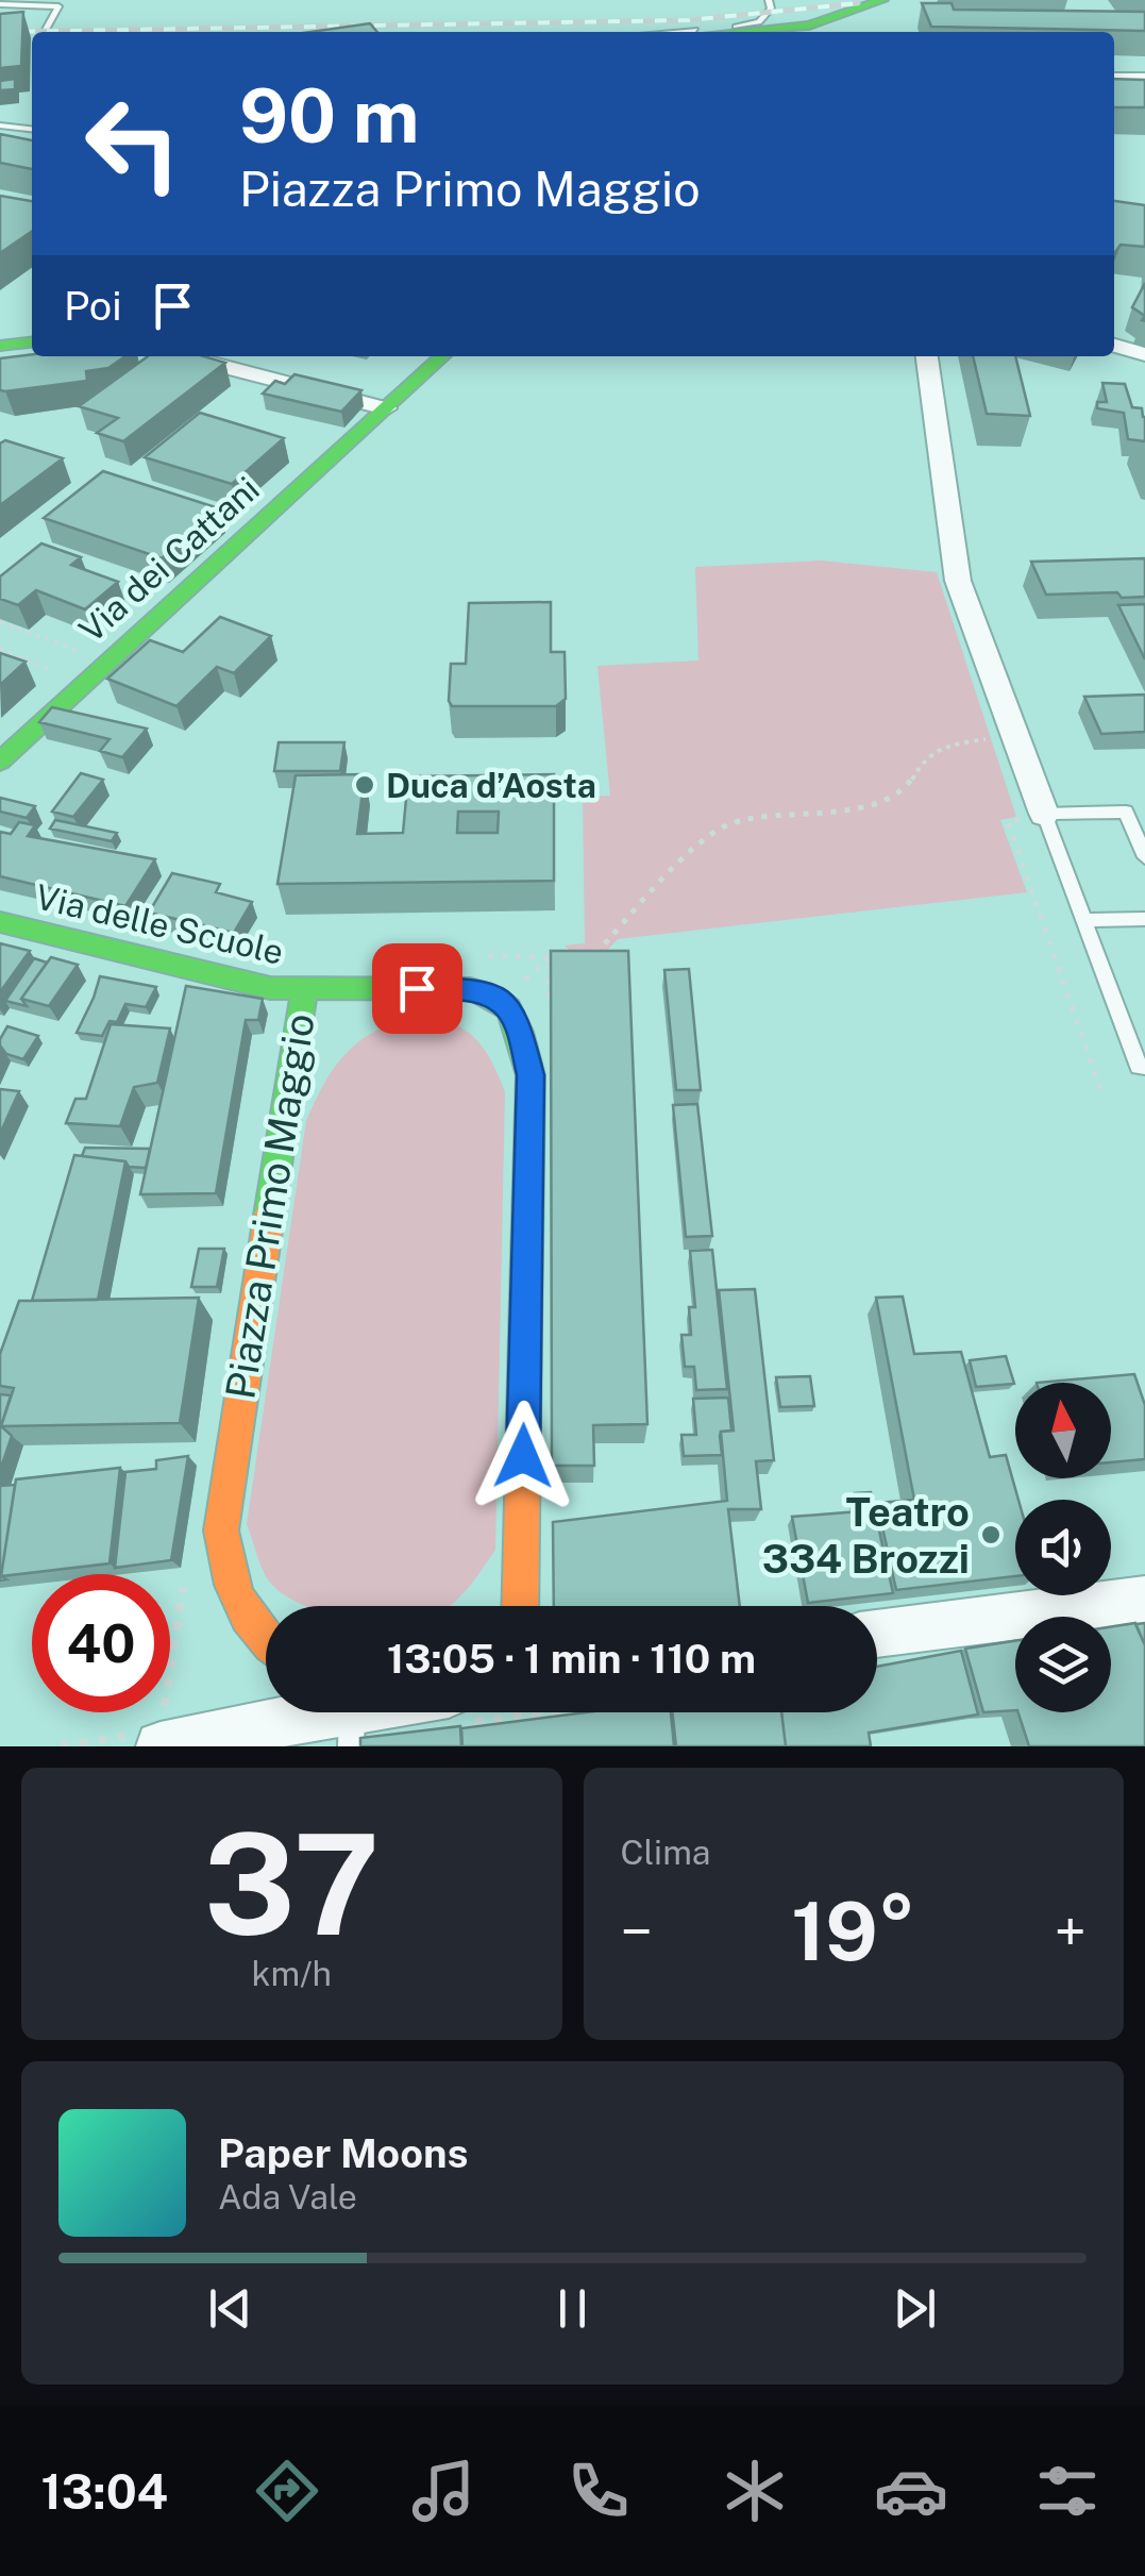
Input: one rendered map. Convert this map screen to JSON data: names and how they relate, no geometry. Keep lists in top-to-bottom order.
{
  "streets": {
    "street": ["Via dei Cattani", "Via delle Scuole", "Piazza Primo Maggio"]
  },
  "crossings": [
    ["Via delle Scuole", "Piazza Primo Maggio"]
  ],
  "places": ["Duca d’Aosta", "Teatro 334 Brozzi"],
  "north": "top",
  "page": {
    "turn": ["90 m", "Piazza Primo Maggio"],
    "then": "Poi",
    "limit": "40",
    "trip": "13:05 · 1 min · 110 m",
    "tile": [
      ["37", "km/h"],
      "Clima"
    ],
    "heat": ["−", "19°", "+"],
    "song": ["Paper Moons", "Ada Vale"],
    "tabs": "13:04"
  }
}
